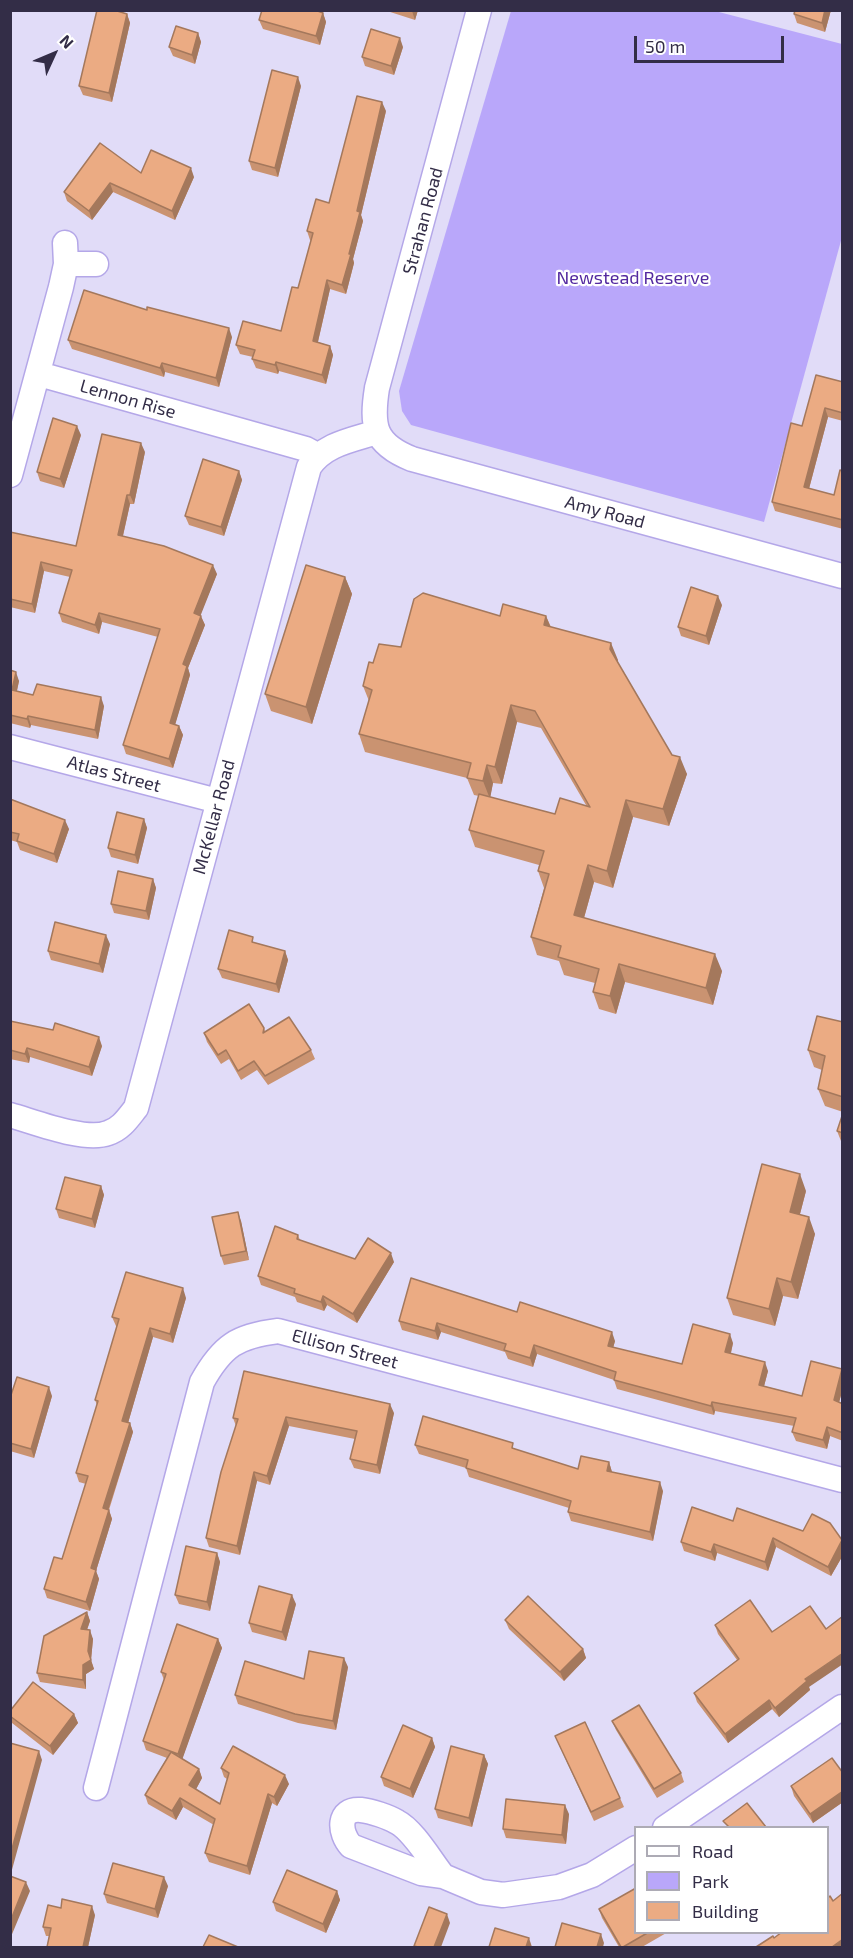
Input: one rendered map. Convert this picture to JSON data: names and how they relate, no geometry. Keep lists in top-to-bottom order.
{
  "streets": {
    "street": [
      "Strahan Road",
      "Lennon Rise",
      "Amy Road",
      "Atlas Street",
      "McKellar Road",
      "Ellison Street"
    ]
  },
  "crossings": [
    ["Strahan Road", "Amy Road"],
    ["Lennon Rise", "McKellar Road"],
    ["Atlas Street", "McKellar Road"]
  ],
  "parks": ["Newstead Reserve"],
  "legend": ["Road", "Park", "Building"],
  "scale_bar": "50 m",
  "north": "top right"
}
